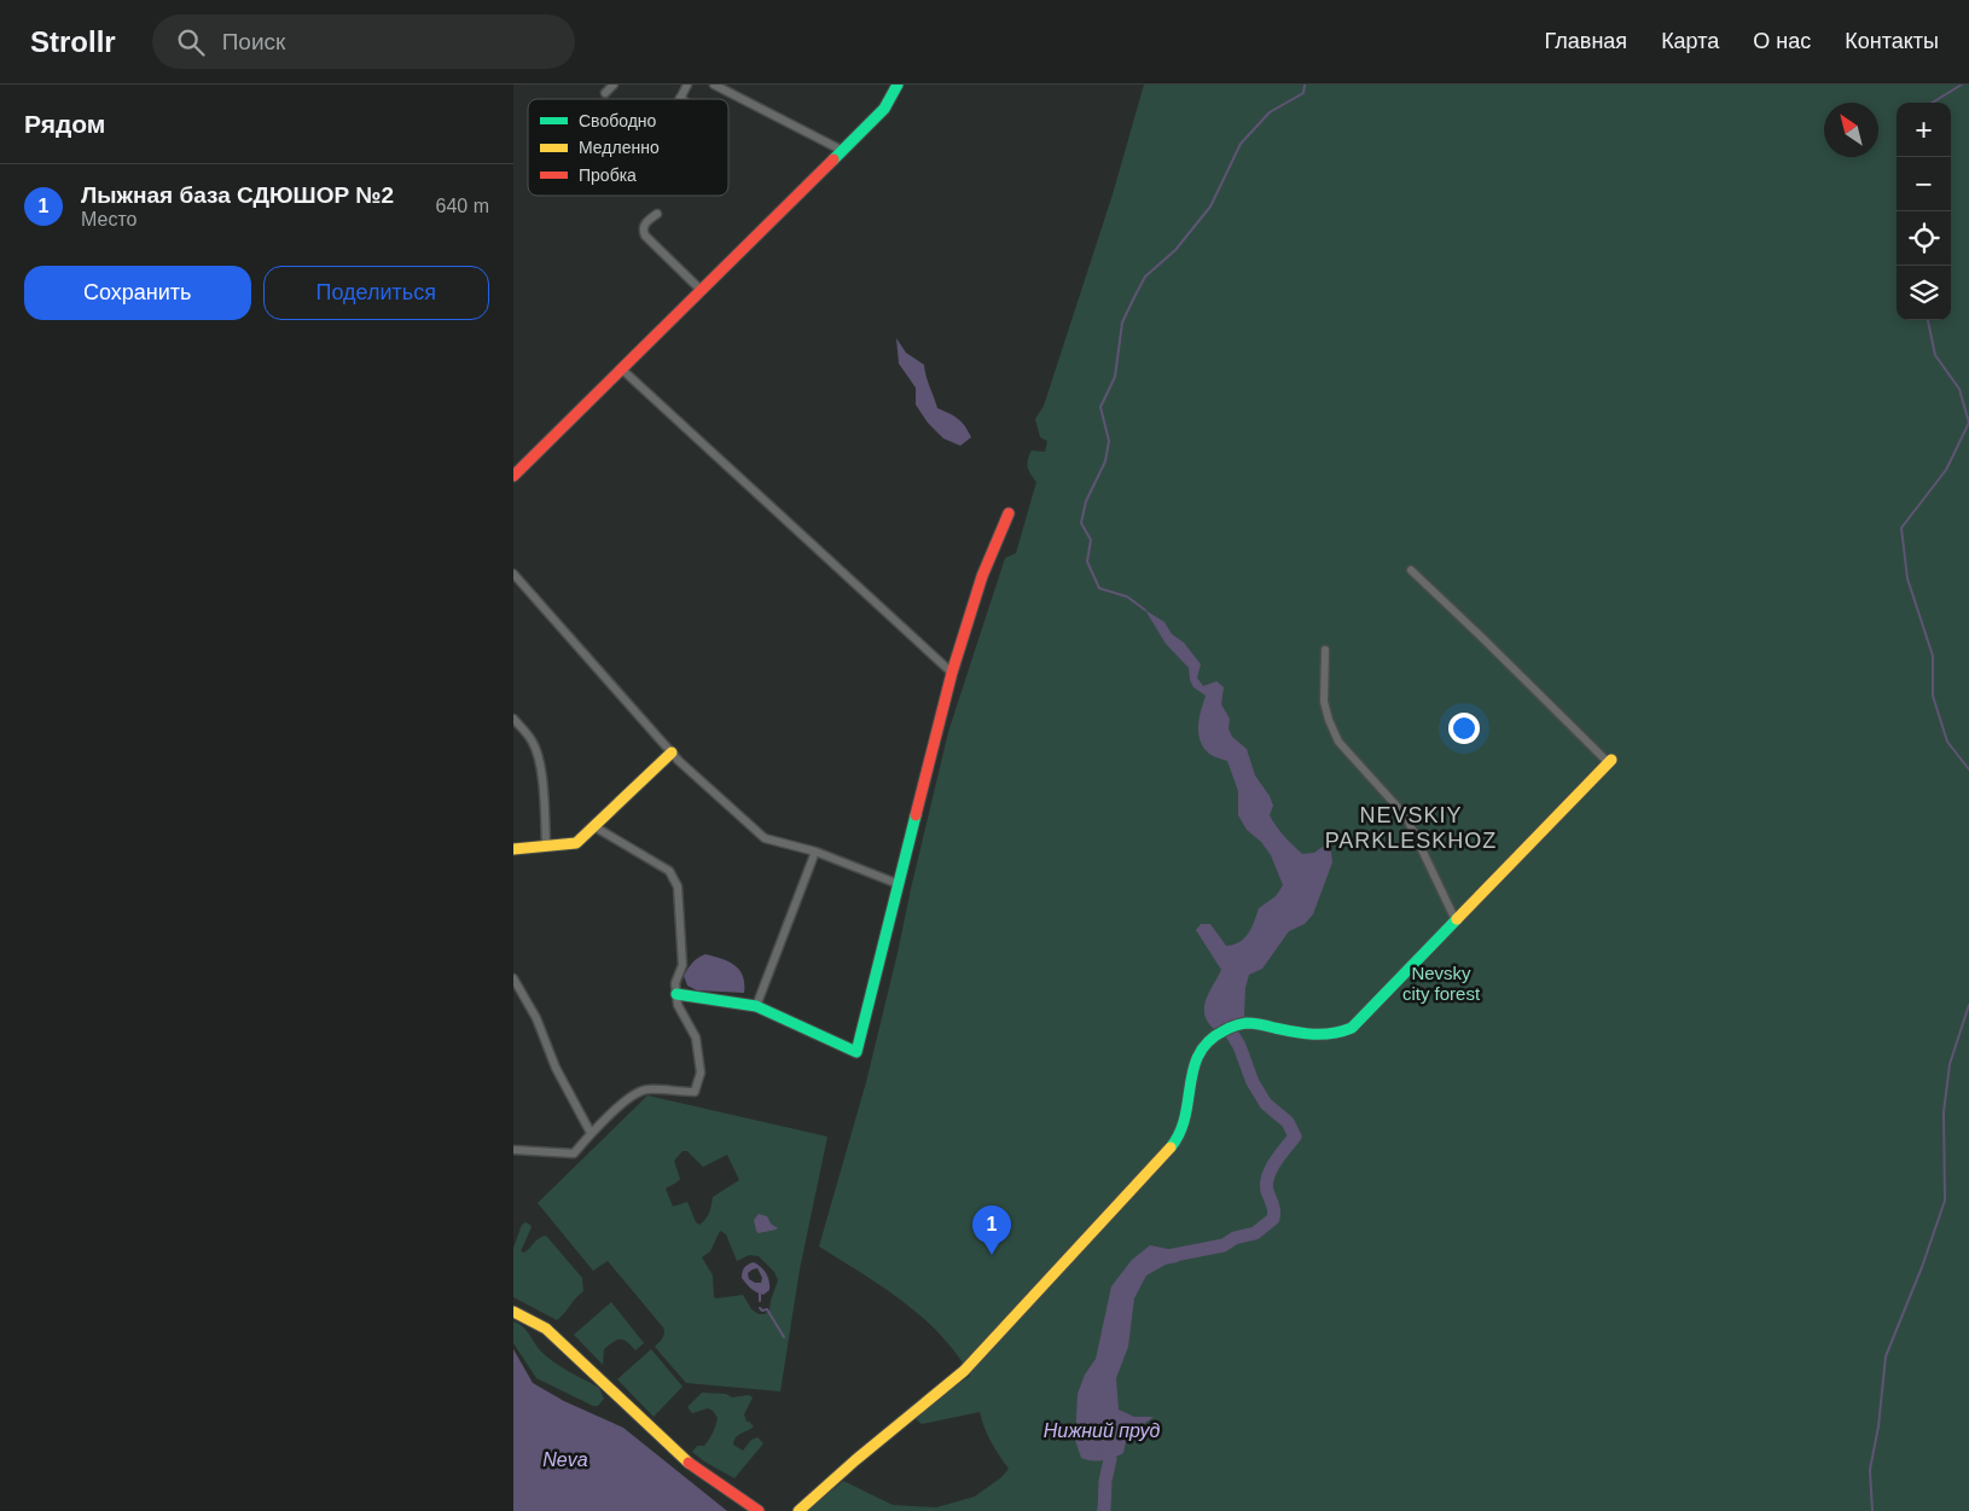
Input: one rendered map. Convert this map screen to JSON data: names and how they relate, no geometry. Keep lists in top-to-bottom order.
{
  "districts": ["NEVSKIY PARKLESKHOZ"],
  "water": ["Нижний пруд", "Neva"],
  "parks": ["Nevsky city forest"],
  "legend": ["Свободно", "Медленно", "Пробка"],
  "north": "top left",
  "page": {
    "header": "Strollr",
    "search": "Поиск",
    "nav": [
      "Главная",
      "Карта",
      "О нас",
      "Контакты"
    ],
    "heading": "Рядом",
    "map_buttons": ["+", "−"],
    "list": [
      {
        "mark": "1",
        "name": "Лыжная база СДЮШОР №2",
        "note": "Место",
        "value": "640 m"
      }
    ],
    "buttons": ["Сохранить", "Поделиться"],
    "pins": "1"
  }
}
